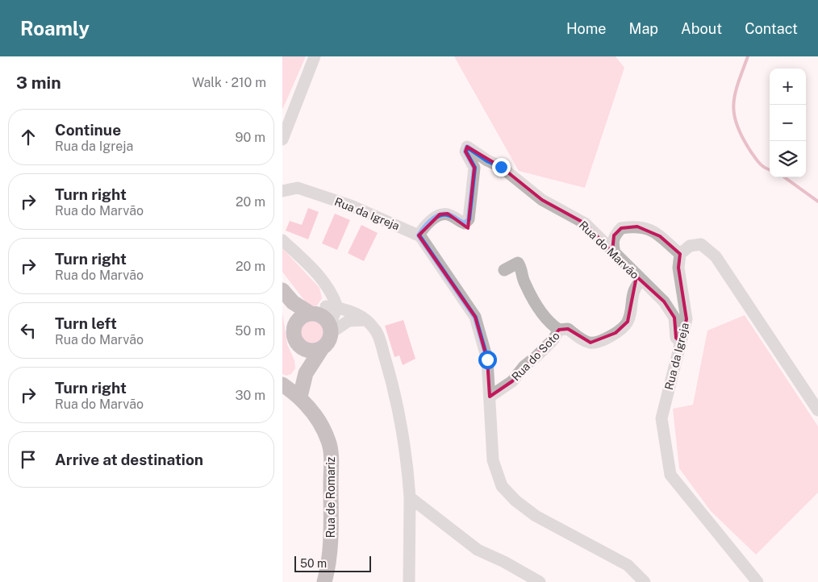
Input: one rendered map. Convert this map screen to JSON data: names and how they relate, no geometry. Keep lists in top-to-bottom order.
{
  "streets": {
    "main road": ["Rua de Romariz"],
    "street": ["Rua da Igreja", "Rua do Marvão", "Rua do Soto"]
  },
  "crossings": [
    ["Rua da Igreja", "Rua do Marvão"],
    ["Rua do Marvão", "Rua do Soto"]
  ],
  "scale_bar": "50 m",
  "page": {
    "header": "Roamly",
    "nav": [
      "Home",
      "Map",
      "About",
      "Contact"
    ],
    "heading": ["3 min", "Walk · 210 m"],
    "map_buttons": ["+", "−"],
    "list": [
      ["Continue", "Rua da Igreja", "90 m"],
      ["Turn right", "Rua do Marvão", "20 m"],
      ["Turn right", "Rua do Marvão", "20 m"],
      ["Turn left", "Rua do Marvão", "50 m"],
      ["Turn right", "Rua do Marvão", "30 m"],
      "Arrive at destination"
    ],
    "scale": "50 m"
  }
}
